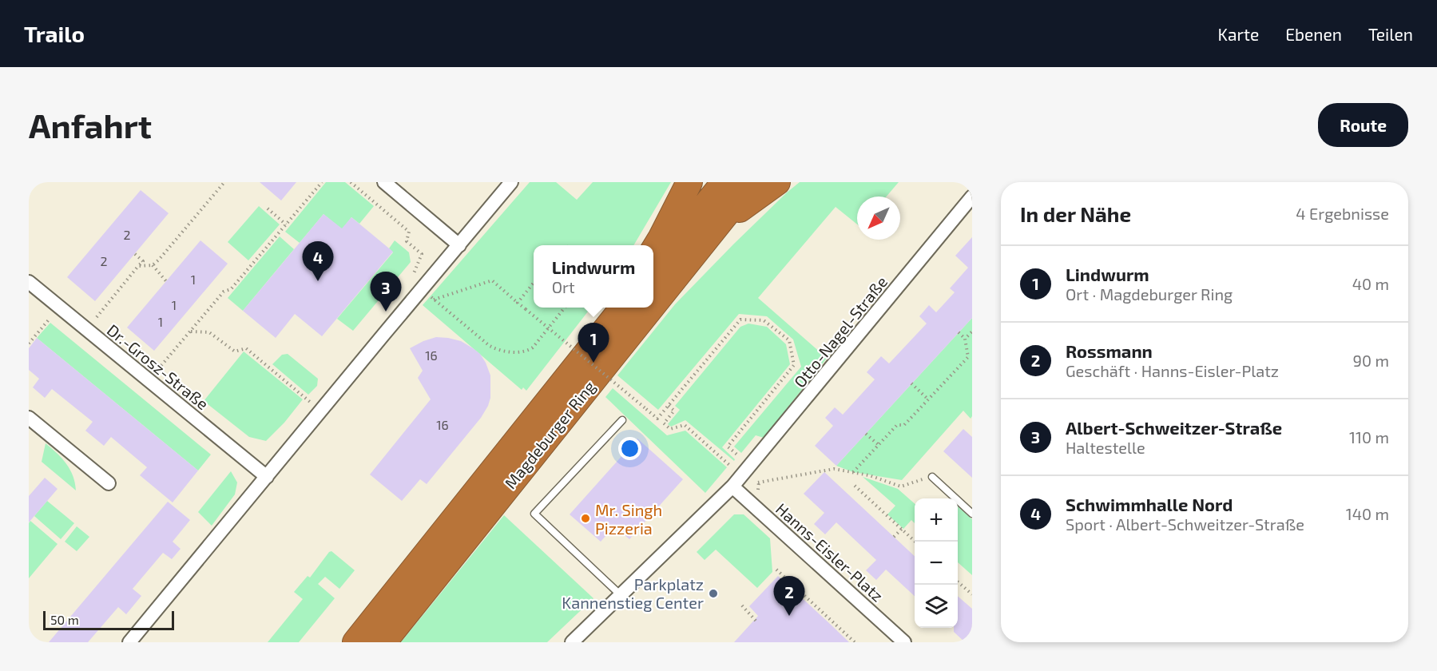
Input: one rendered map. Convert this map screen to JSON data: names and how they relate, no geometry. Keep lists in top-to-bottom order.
{
  "streets": {
    "highway": ["Magdeburger Ring"],
    "street": ["Otto-Nagel-Straße", "Dr.-Grosz-Straße", "Hanns-Eisler-Platz"]
  },
  "crossings": [
    ["Otto-Nagel-Straße", "Hanns-Eisler-Platz"]
  ],
  "places": ["Mr. Singh Pizzeria", "Parkplatz Kannenstieg Center"],
  "house_numbers": [
    "2",
    "2",
    "1",
    "1",
    "1",
    "16",
    "16"
  ],
  "scale_bar": "50 m",
  "north": "bottom left",
  "page": {
    "header": "Trailo",
    "nav": ["Karte", "Ebenen", "Teilen"],
    "buttons": "Route",
    "title": "Anfahrt",
    "heading": ["In der Nähe", "4 Ergebnisse"],
    "pins": [
      "4",
      "3",
      "1",
      "2"
    ],
    "list": [
      {
        "mark": "1",
        "name": "Lindwurm",
        "note": "Ort · Magdeburger Ring",
        "value": "40 m"
      },
      {
        "mark": "2",
        "name": "Rossmann",
        "note": "Geschäft · Hanns-Eisler-Platz",
        "value": "90 m"
      },
      {
        "mark": "3",
        "name": "Albert-Schweitzer-Straße",
        "note": "Haltestelle",
        "value": "110 m"
      },
      {
        "mark": "4",
        "name": "Schwimmhalle Nord",
        "note": "Sport · Albert-Schweitzer-Straße",
        "value": "140 m"
      }
    ],
    "popup": ["Lindwurm", "Ort"],
    "map_buttons": ["+", "−"],
    "scale": "50 m"
  }
}
